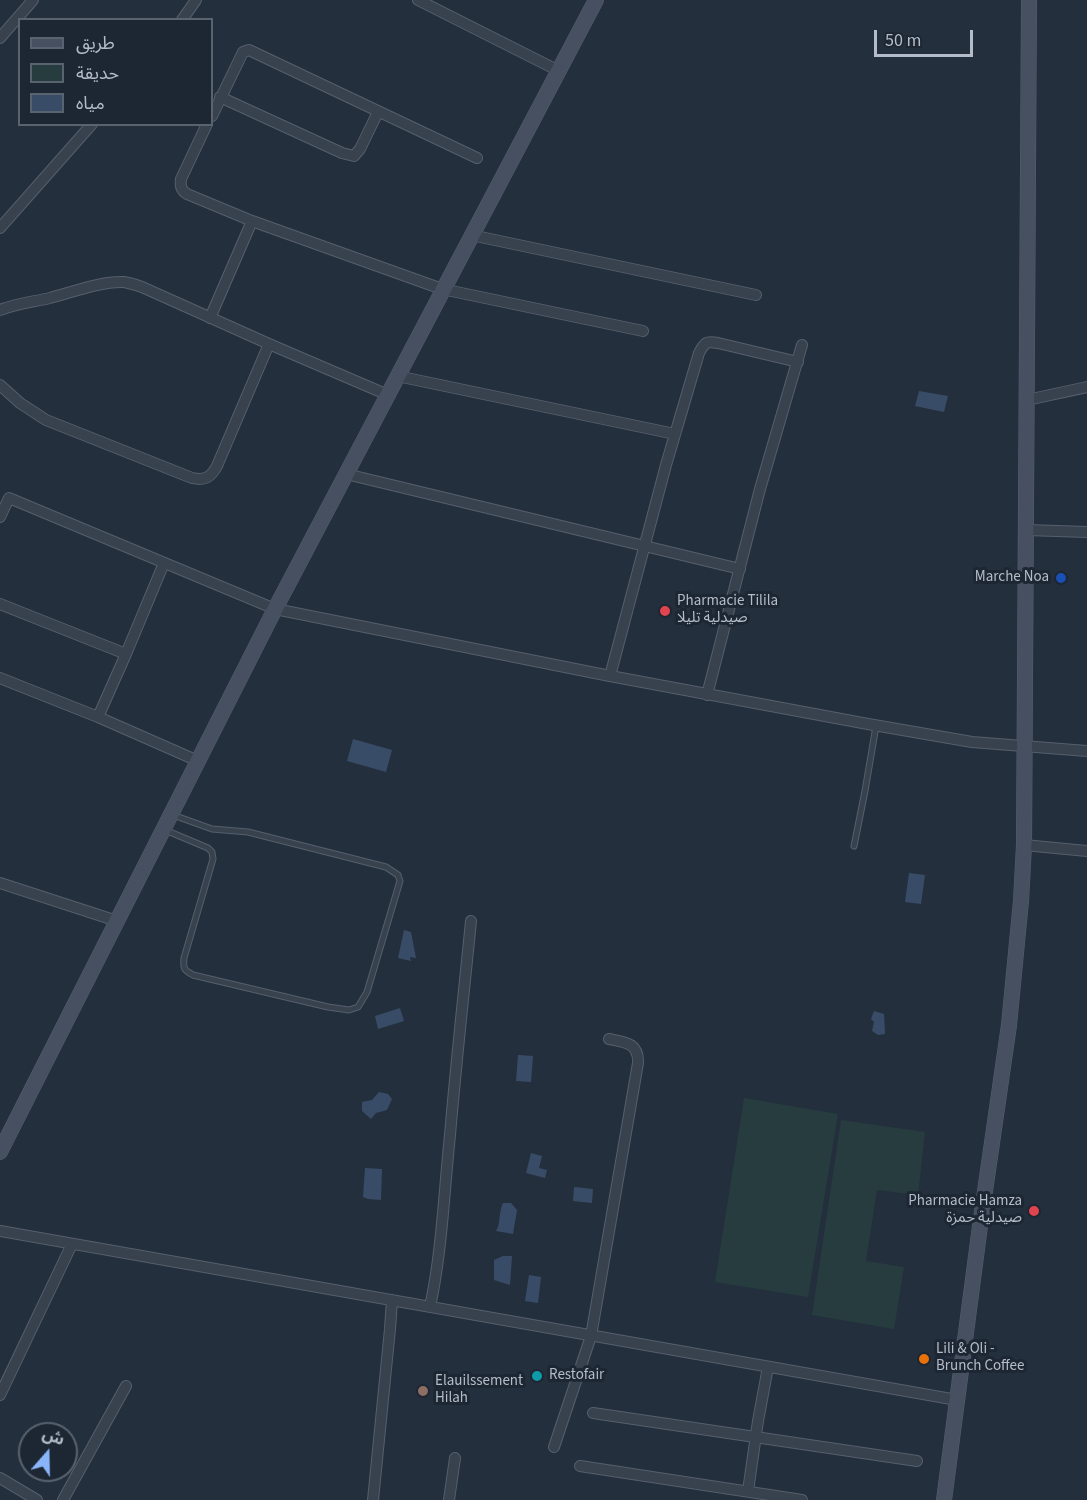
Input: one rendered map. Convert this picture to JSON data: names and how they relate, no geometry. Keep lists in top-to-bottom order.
{
  "places": [
    "Marche Noa",
    "Pharmacie Tilila صيدلية تليلا",
    "Pharmacie Hamza صيدلية حمزة",
    "Lili & Oli - Brunch Coffee",
    "Restofair",
    "Elauilssement Hilah"
  ],
  "legend": ["طريق", "حديقة", "مياه"],
  "scale_bar": "50 m",
  "north": "top"
}
